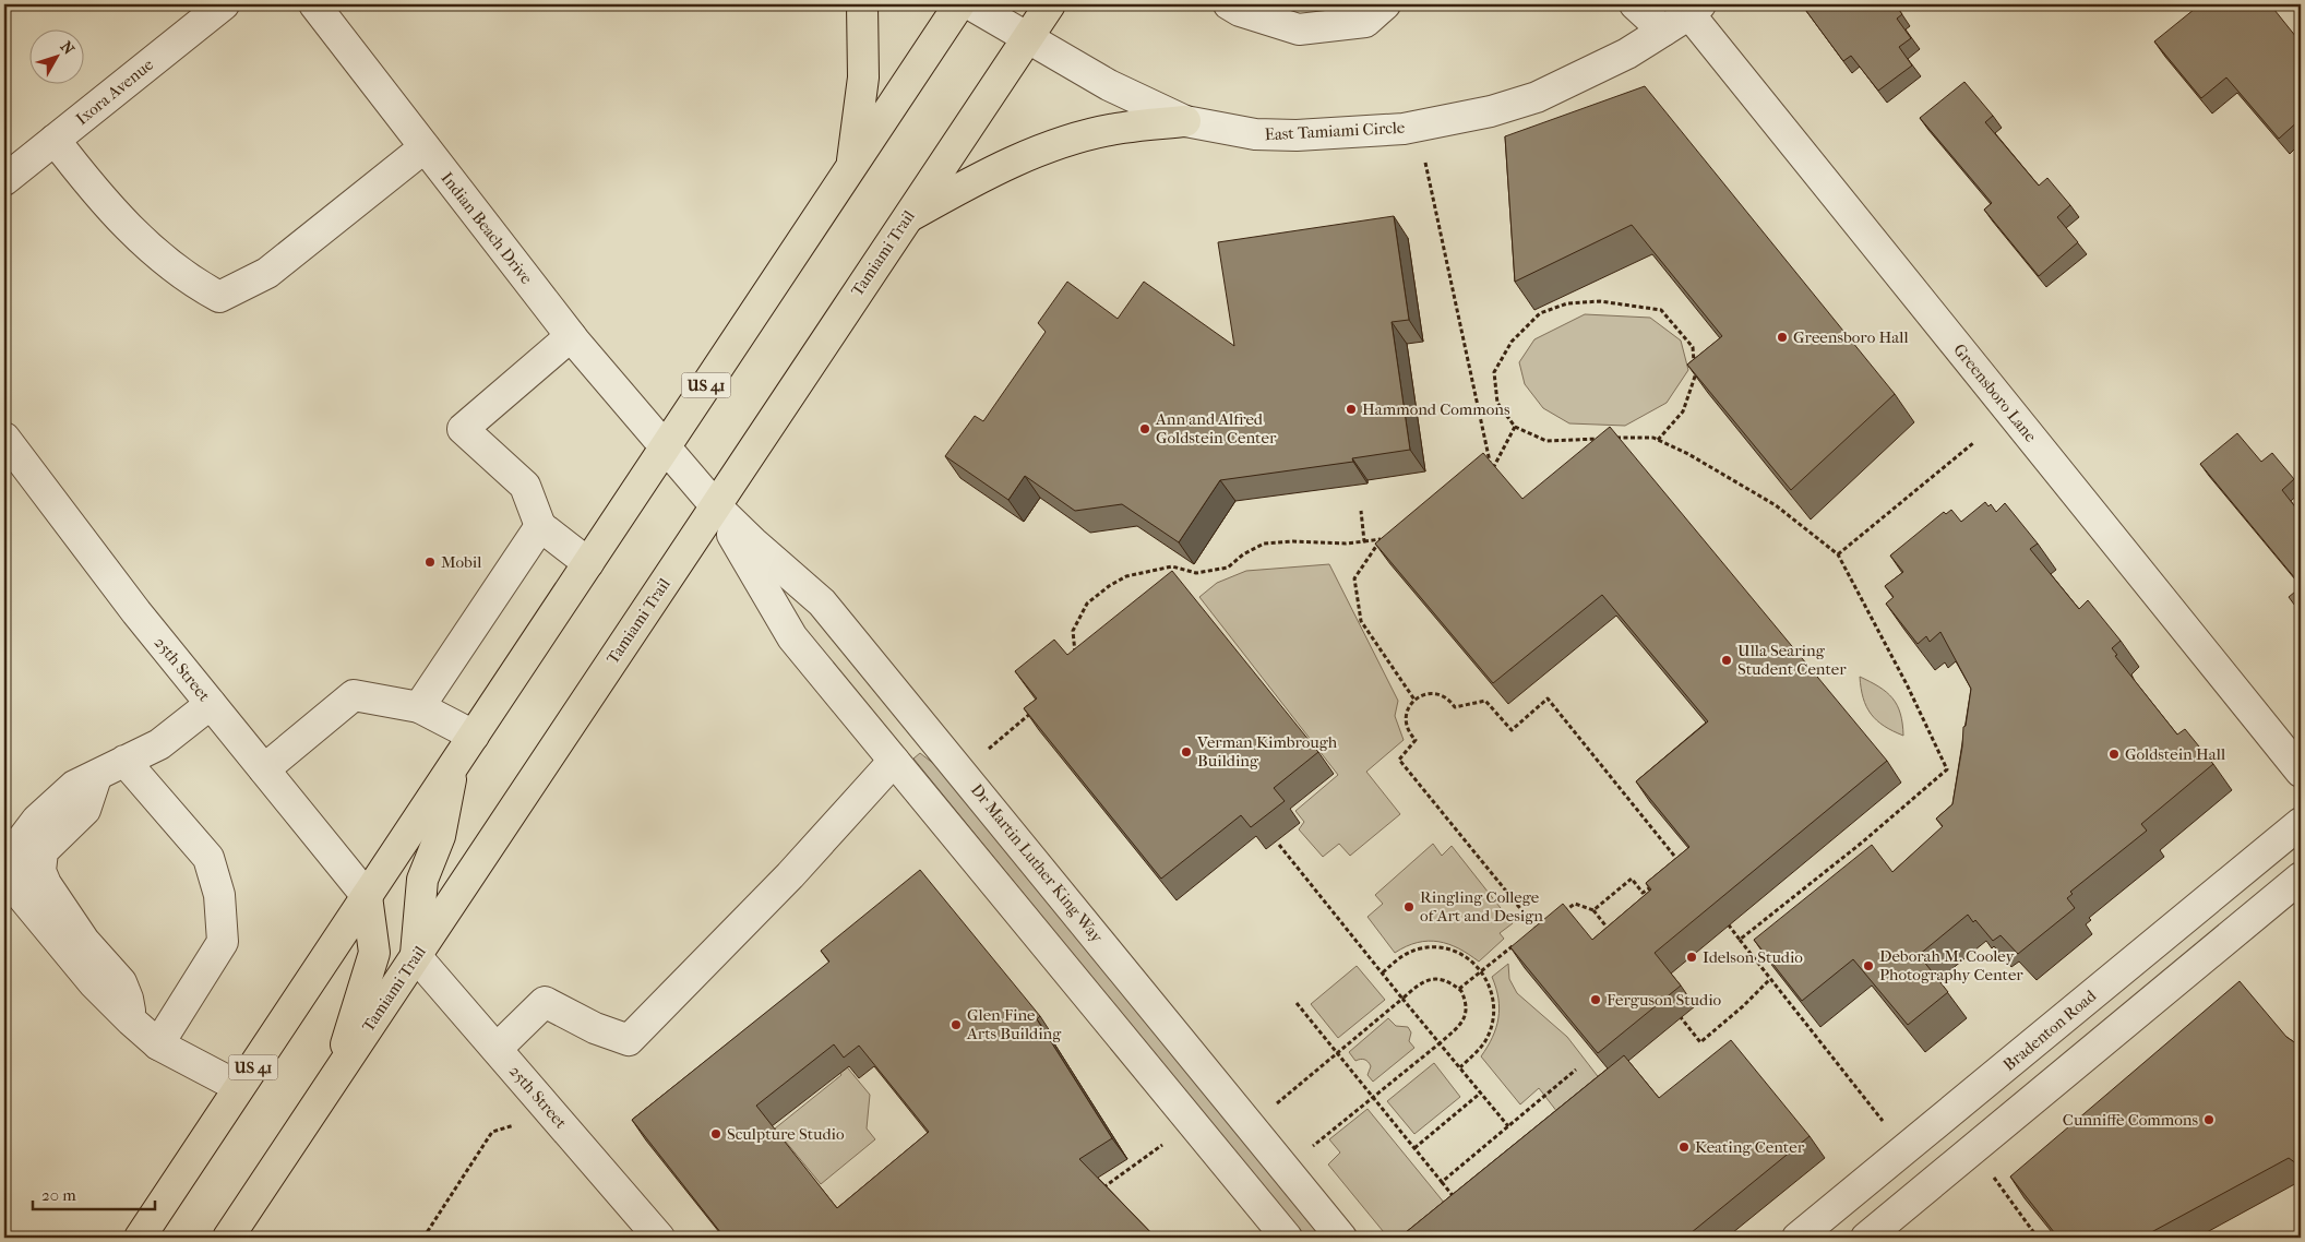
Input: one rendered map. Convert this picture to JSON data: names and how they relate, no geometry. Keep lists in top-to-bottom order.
{
  "streets": {
    "main road": ["Tamiami Trail", "US 41"],
    "street": [
      "Ixora Avenue",
      "East Tamiami Circle",
      "Indian Beach Drive",
      "Greensboro Lane",
      "25th Street",
      "Dr Martin Luther King Way",
      "Bradenton Road"
    ]
  },
  "crossings": [
    ["East Tamiami Circle", "Tamiami Trail"],
    ["East Tamiami Circle", "Greensboro Lane"],
    ["Indian Beach Drive", "US 41"],
    ["Indian Beach Drive", "Dr Martin Luther King Way"],
    ["Tamiami Trail", "25th Street"],
    ["Tamiami Trail", "Dr Martin Luther King Way"],
    ["US 41", "25th Street"],
    ["US 41", "Dr Martin Luther King Way"]
  ],
  "places": [
    "Greensboro Hall",
    "Hammond Commons",
    "Ann and Alfred Goldstein Center",
    "Mobil",
    "Ulla Searing Student Center",
    "Verman Kimbrough Building",
    "Goldstein Hall",
    "Ringling College of Art and Design",
    "Idelson Studio",
    "Deborah M. Cooley Photography Center",
    "Ferguson Studio",
    "Glen Fine Arts Building",
    "Cunniffe Commons",
    "Sculpture Studio",
    "Keating Center"
  ],
  "scale_bar": "20 m",
  "north": "top right"
}
